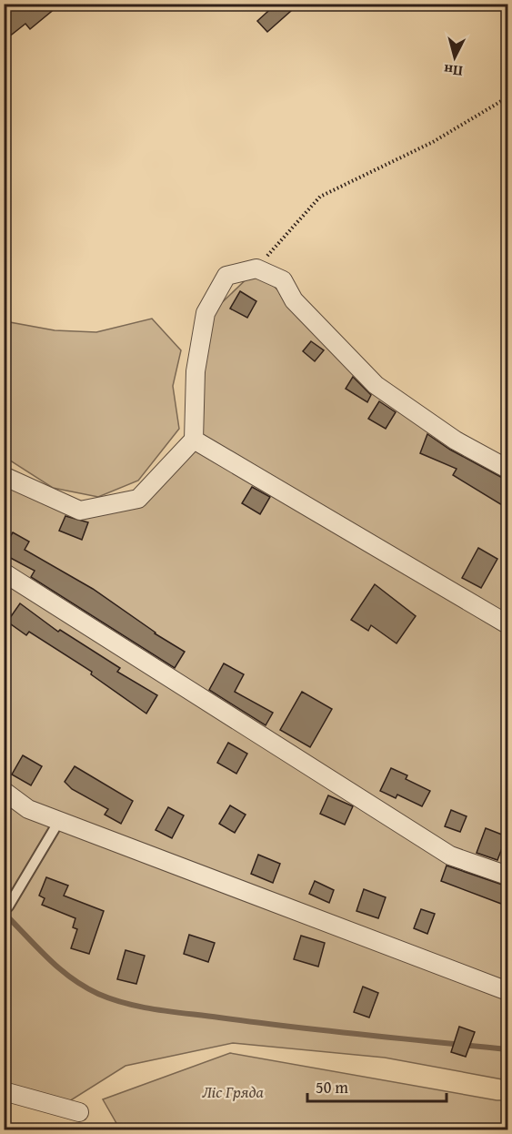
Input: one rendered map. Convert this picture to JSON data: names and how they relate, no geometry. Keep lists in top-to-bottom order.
{
  "parks": ["Ліс Гряда"],
  "scale_bar": "50 m",
  "north": "bottom"
}
